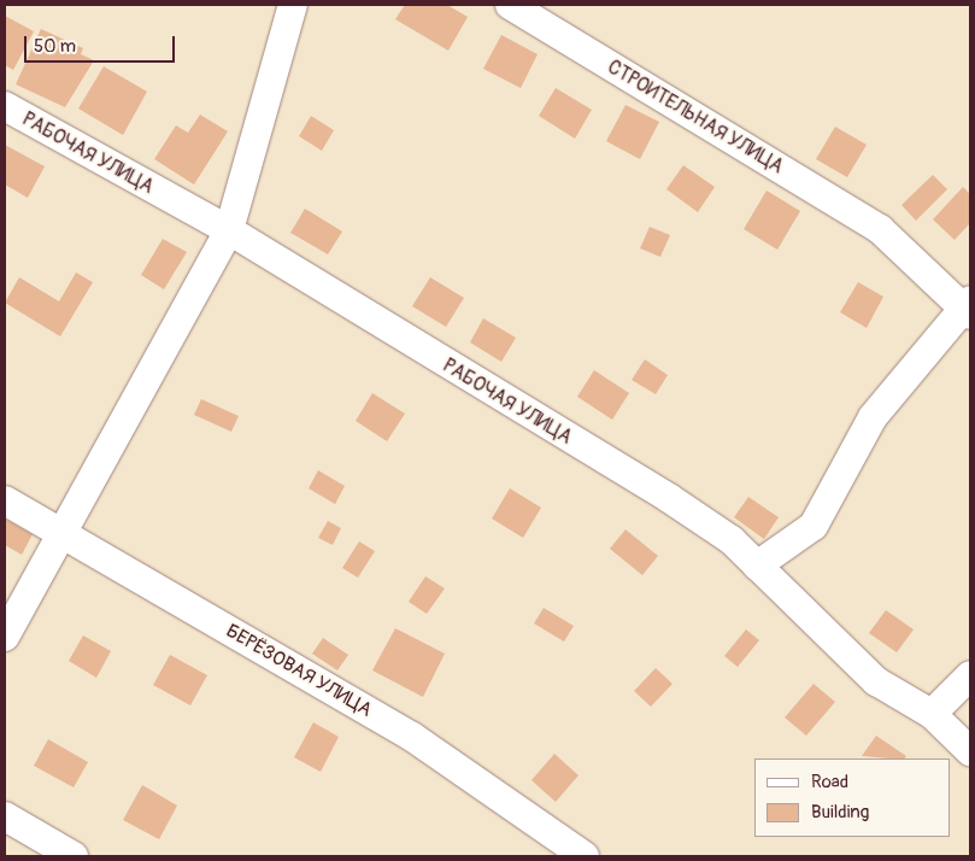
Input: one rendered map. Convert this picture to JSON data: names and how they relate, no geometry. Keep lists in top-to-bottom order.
{
  "streets": {
    "street": ["СТРОИТЕЛЬНАЯ УЛИЦА", "РАБОЧАЯ УЛИЦА", "БЕРЁЗОВАЯ УЛИЦА"]
  },
  "legend": ["Road", "Building"],
  "scale_bar": "50 m"
}
